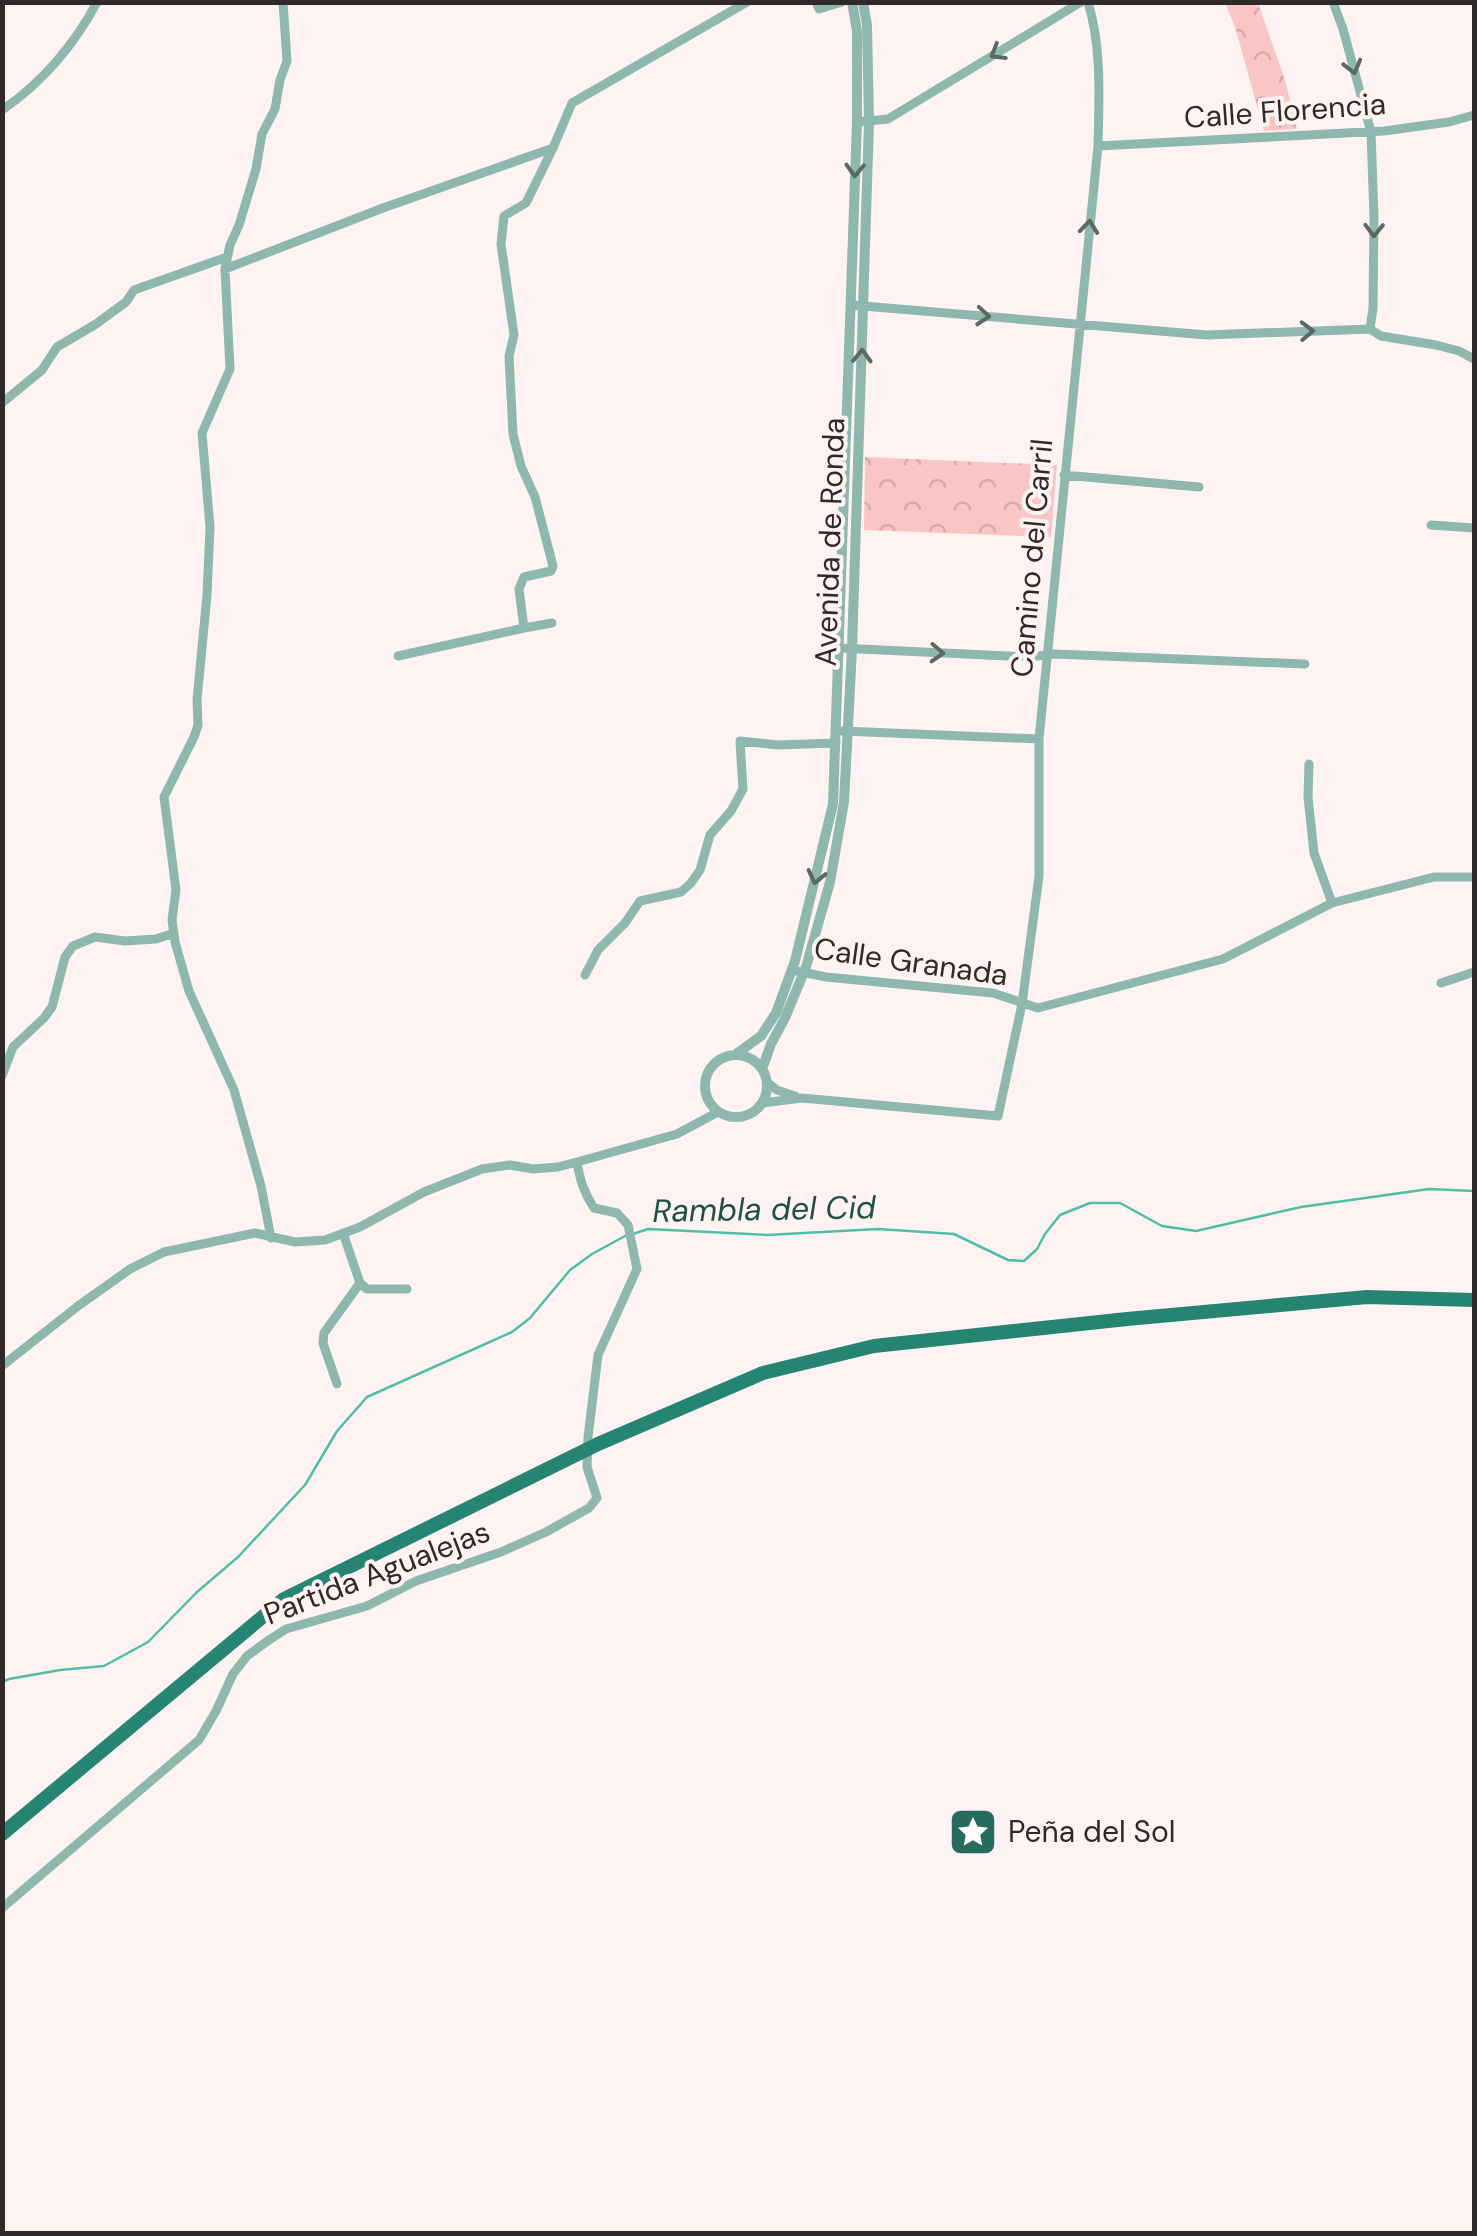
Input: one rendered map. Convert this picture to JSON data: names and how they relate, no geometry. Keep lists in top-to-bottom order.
{
  "streets": {
    "street": [
      "Calle Florencia",
      "Avenida de Ronda",
      "Camino del Carril",
      "Calle Granada",
      "Partida Agualejas"
    ]
  },
  "crossings": [
    ["Calle Florencia", "Camino del Carril"],
    ["Avenida de Ronda", "Calle Granada"],
    ["Camino del Carril", "Calle Granada"]
  ],
  "water": ["Rambla del Cid"],
  "places": {
    "place": ["Peña del Sol"]
  }
}
